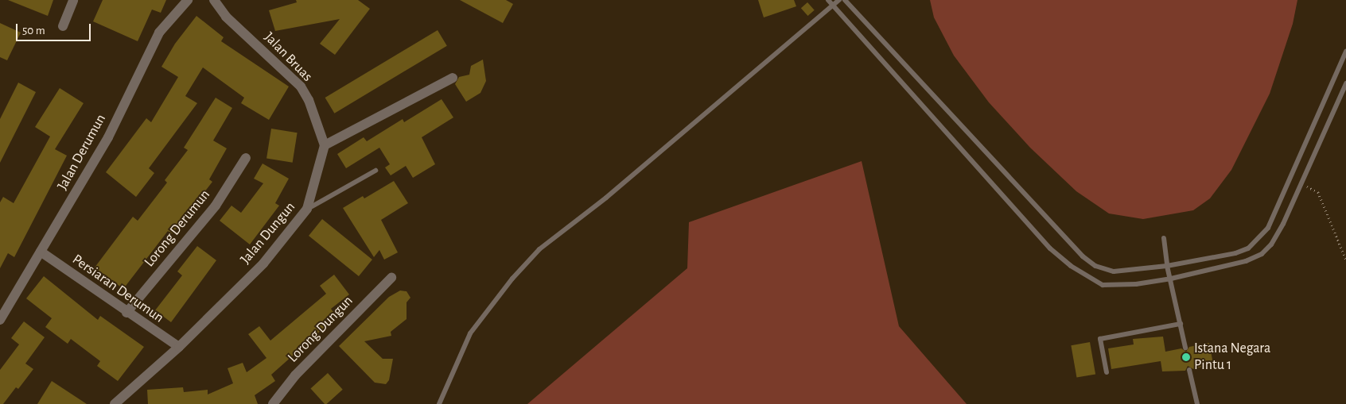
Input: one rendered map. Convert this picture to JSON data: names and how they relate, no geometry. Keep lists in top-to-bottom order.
{
  "streets": {
    "street": [
      "Jalan Bruas",
      "Jalan Derumun",
      "Lorong Derumun",
      "Jalan Dungun",
      "Persiaran Derumun",
      "Lorong Dungun"
    ]
  },
  "crossings": [
    ["Jalan Bruas", "Jalan Dungun"],
    ["Jalan Derumun", "Persiaran Derumun"],
    ["Lorong Derumun", "Persiaran Derumun"],
    ["Jalan Dungun", "Persiaran Derumun"]
  ],
  "places": ["Istana Negara Pintu 1"],
  "scale_bar": "50 m"
}
